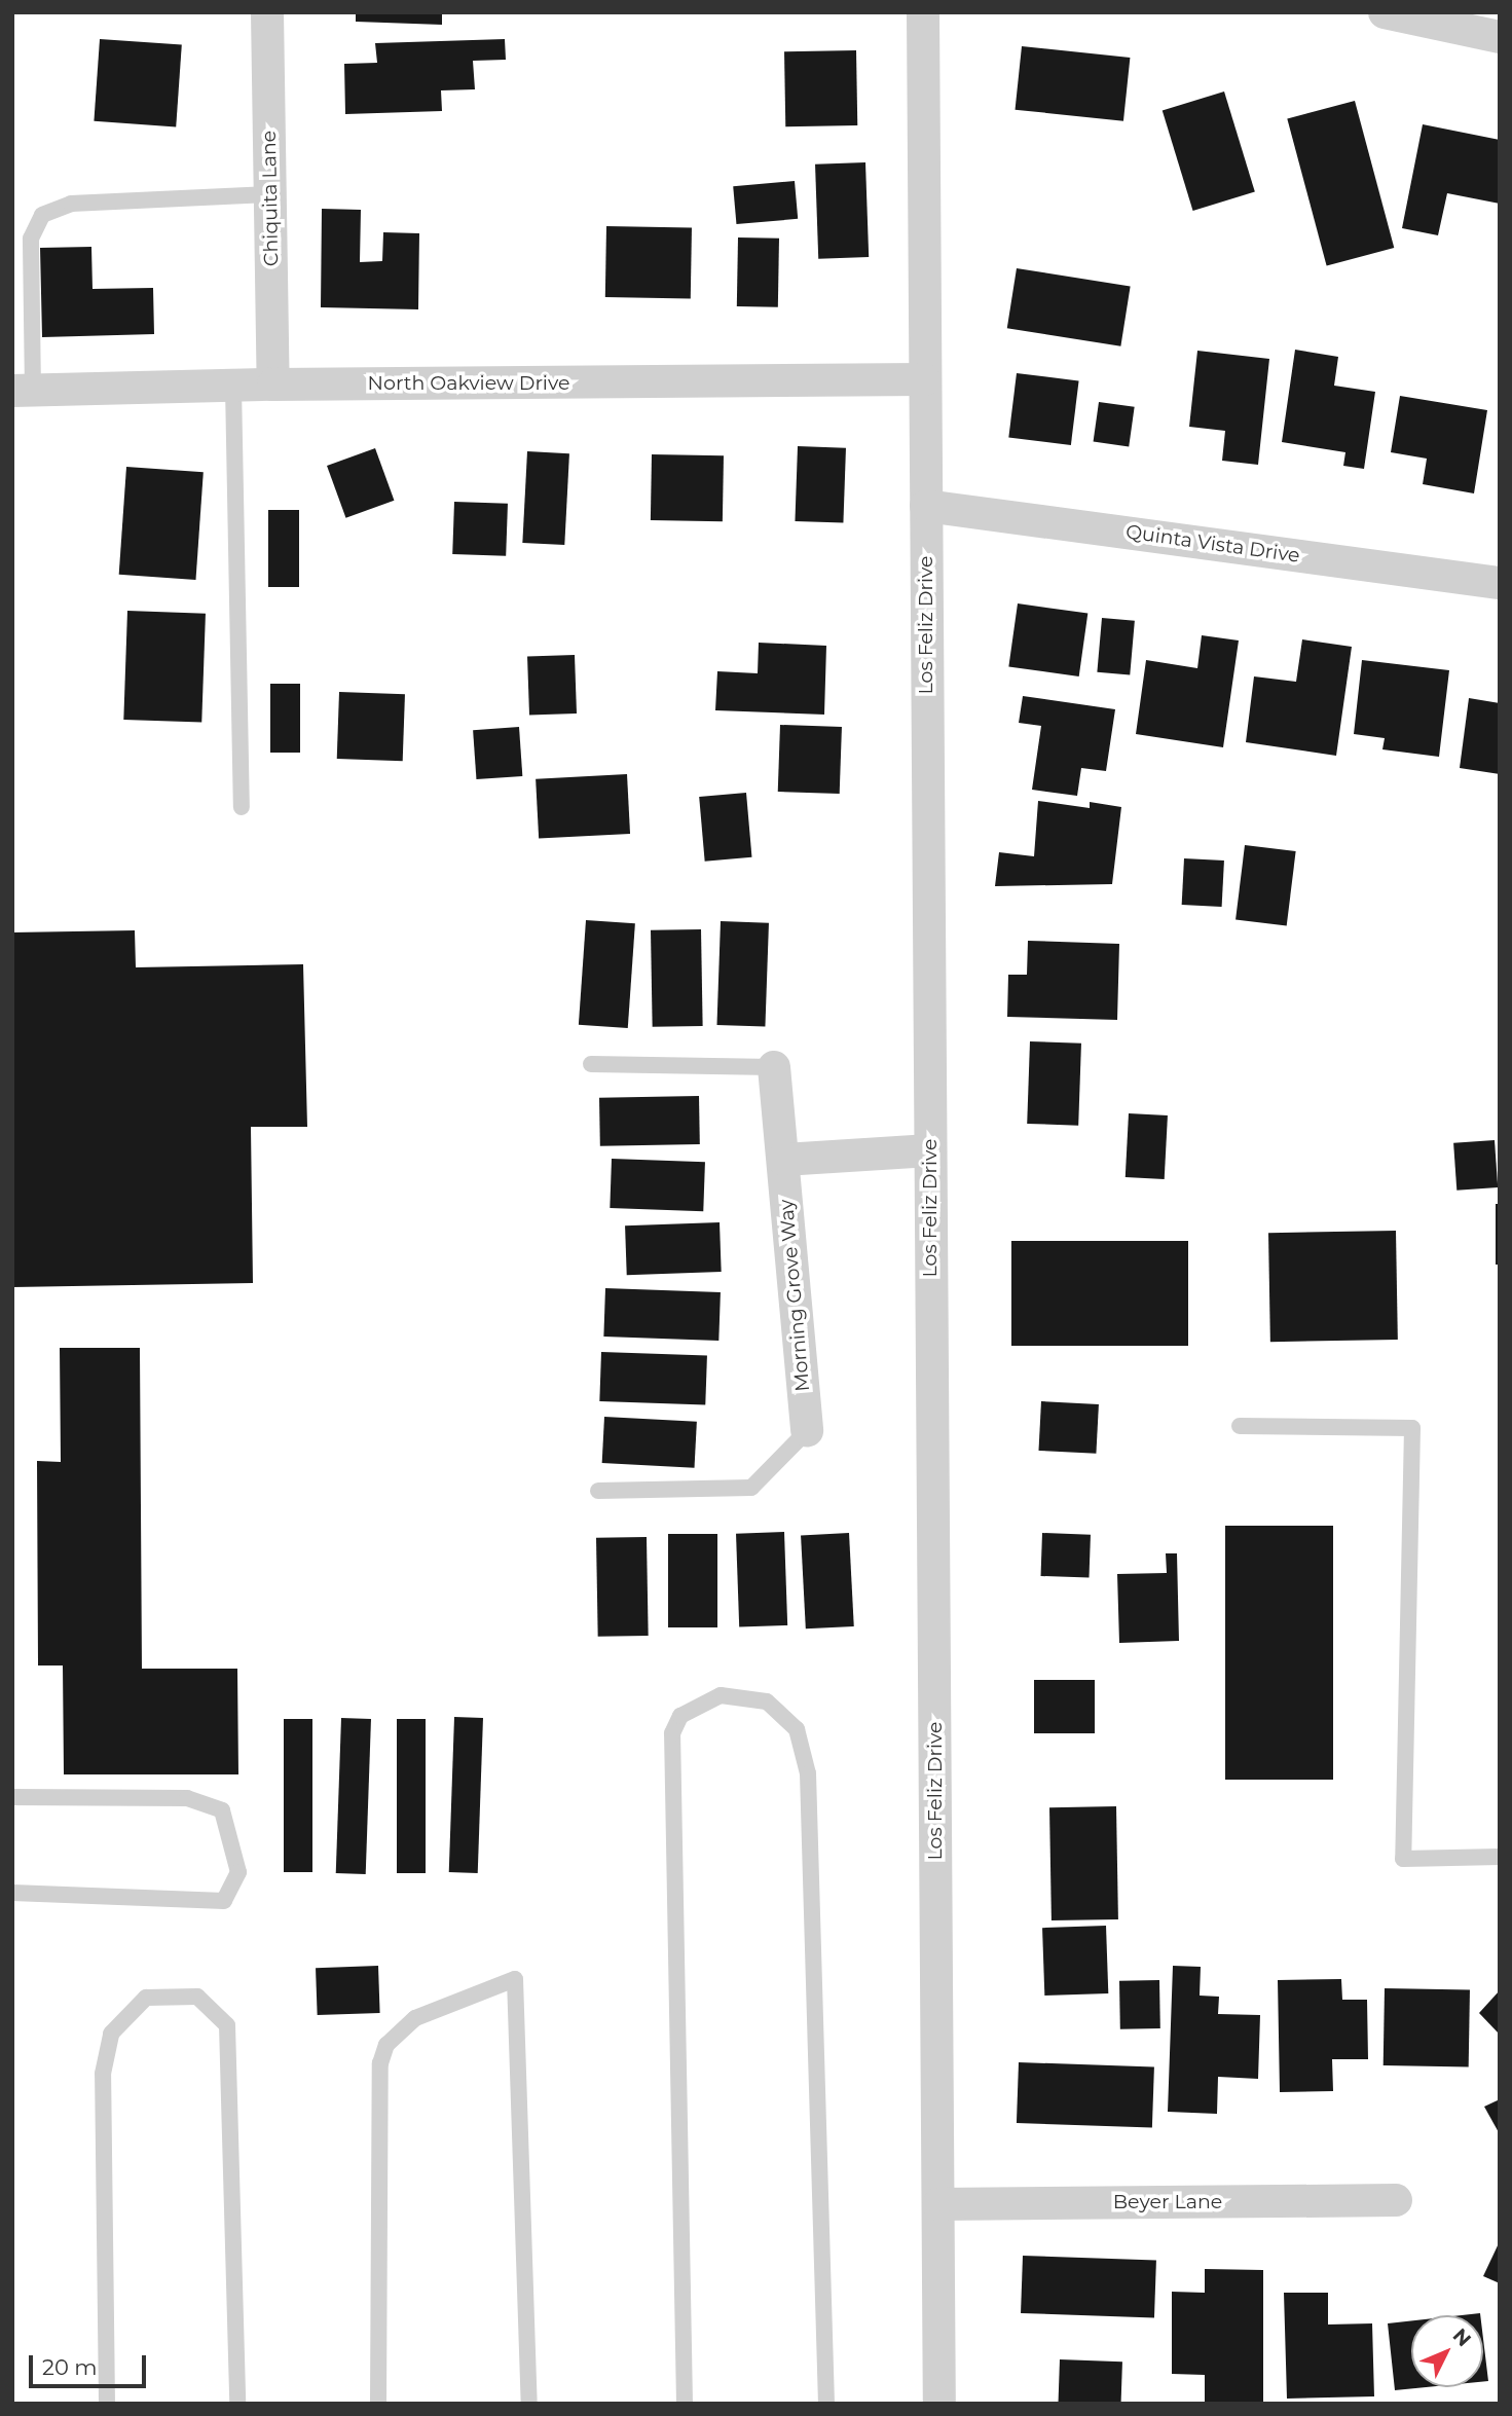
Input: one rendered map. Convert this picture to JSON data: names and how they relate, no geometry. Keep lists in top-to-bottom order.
{
  "streets": {
    "street": [
      "Chiquita Lane",
      "North Oakview Drive",
      "Quinta Vista Drive",
      "Los Feliz Drive",
      "Morning Grove Way",
      "Beyer Lane"
    ]
  },
  "crossings": [
    ["Chiquita Lane", "North Oakview Drive"],
    ["North Oakview Drive", "Los Feliz Drive"],
    ["Quinta Vista Drive", "Los Feliz Drive"],
    ["Los Feliz Drive", "Beyer Lane"]
  ],
  "scale_bar": "20 m",
  "north": "top right"
}
